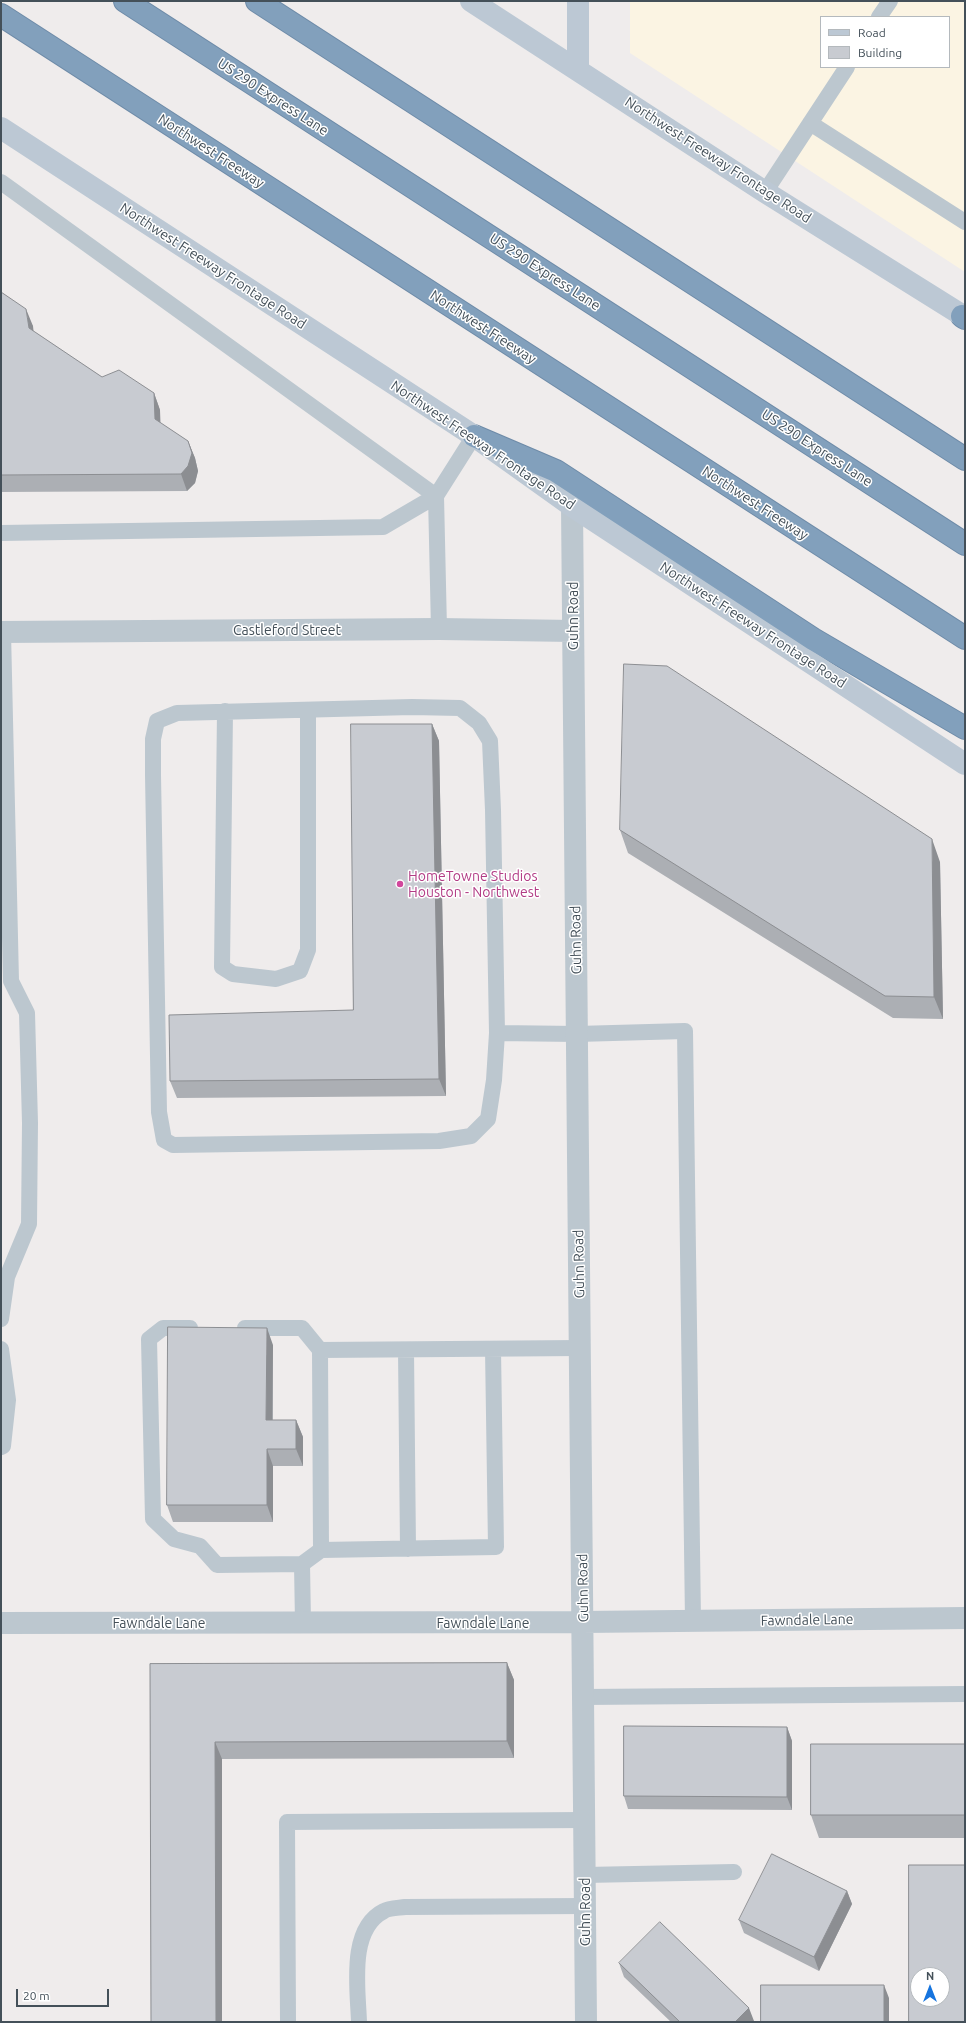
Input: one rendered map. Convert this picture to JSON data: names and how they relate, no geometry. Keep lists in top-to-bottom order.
{
  "streets": {
    "highway": ["US 290 Express Lane", "Northwest Freeway"],
    "main road": ["Northwest Freeway Frontage Road"],
    "street": ["Guhn Road", "Castleford Street", "Fawndale Lane"]
  },
  "crossings": [
    ["Northwest Freeway Frontage Road", "Guhn Road"],
    ["Guhn Road", "Castleford Street"],
    ["Guhn Road", "Fawndale Lane"]
  ],
  "places": ["HomeTowne Studios Houston - Northwest"],
  "legend": ["Road", "Building"],
  "scale_bar": "20 m",
  "north": "top"
}
